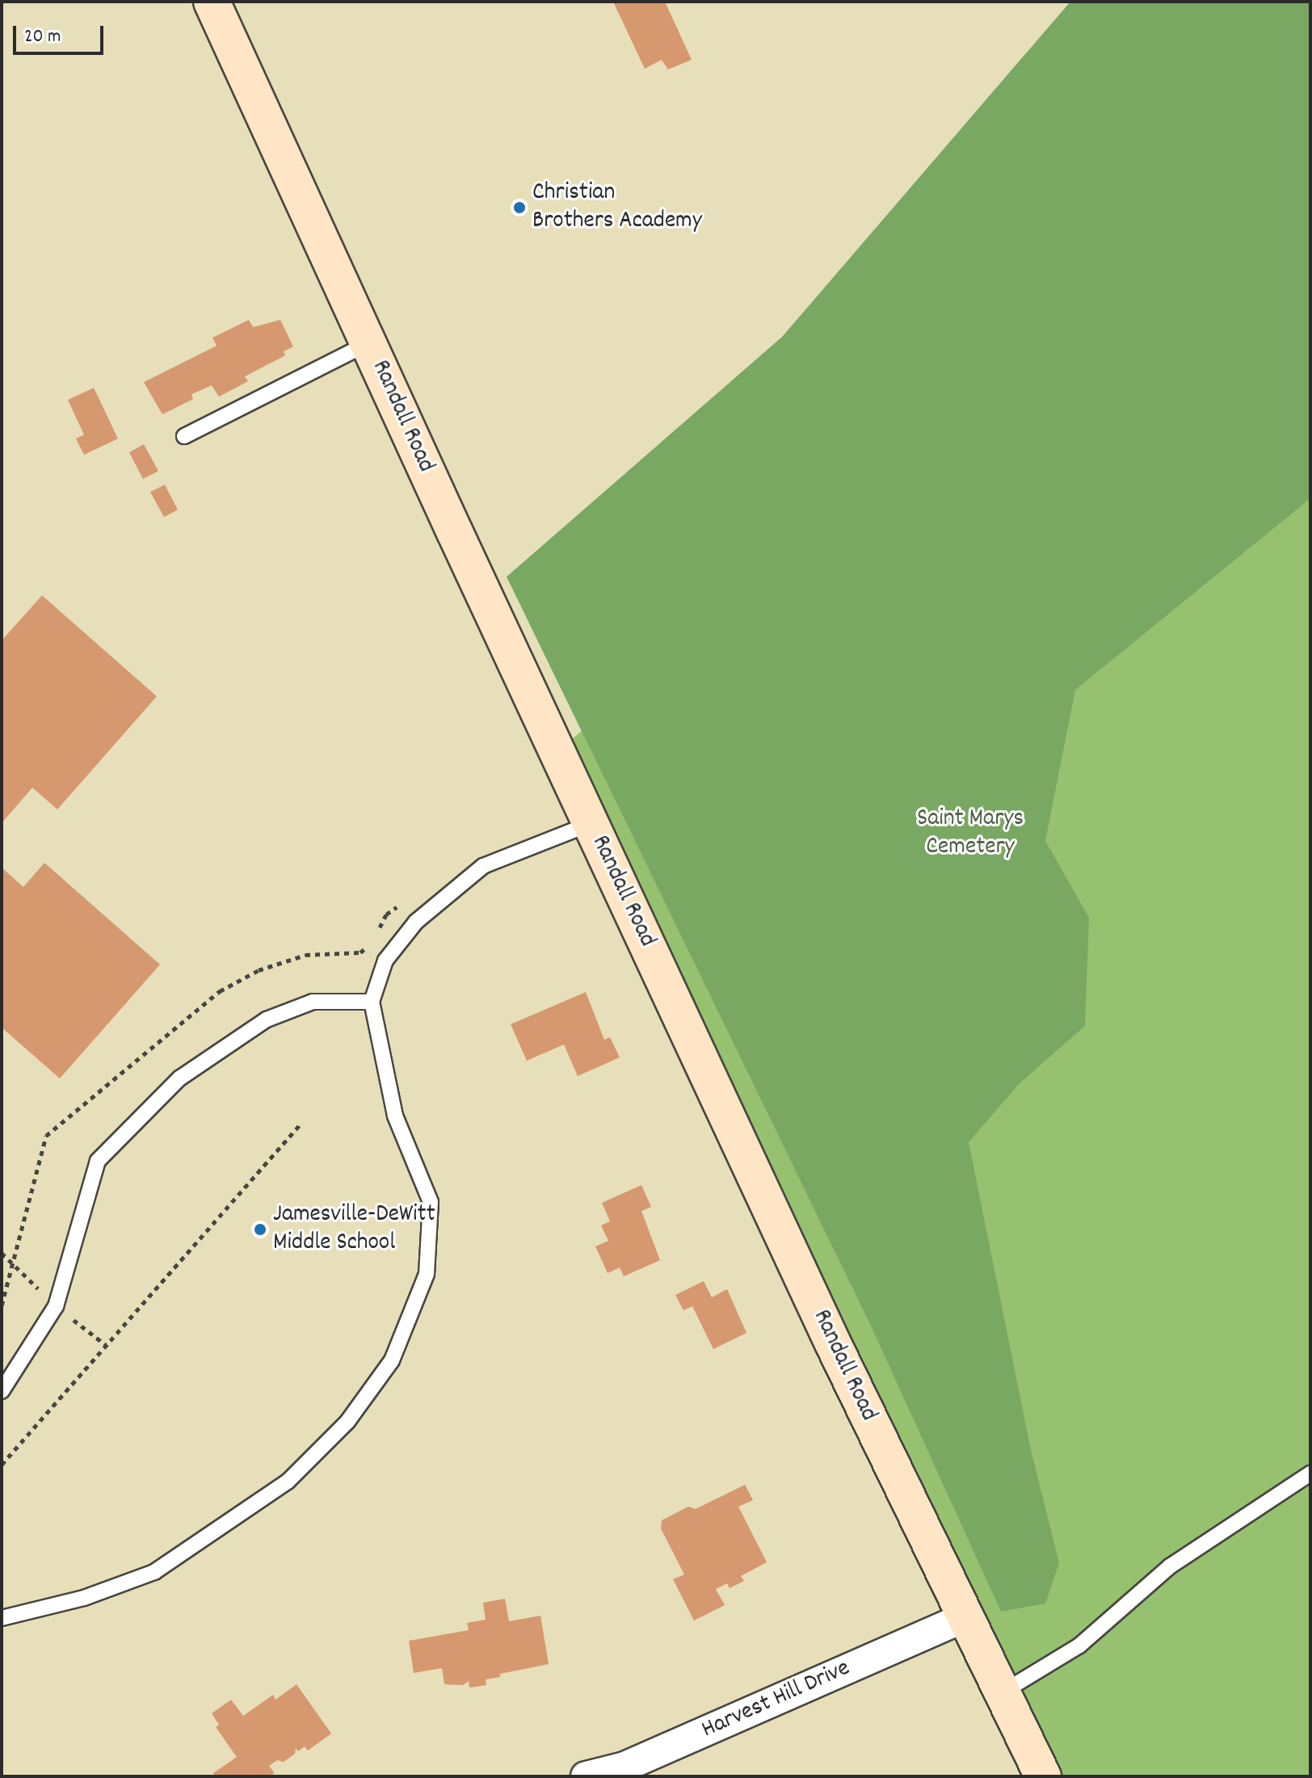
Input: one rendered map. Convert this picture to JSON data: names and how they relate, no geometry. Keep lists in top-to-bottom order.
{
  "streets": {
    "street": ["Randall Road", "Harvest Hill Drive"]
  },
  "crossings": [
    ["Randall Road", "Harvest Hill Drive"]
  ],
  "parks": ["Saint Marys Cemetery"],
  "places": ["Christian Brothers Academy", "Jamesville-DeWitt Middle School"],
  "scale_bar": "20 m"
}
